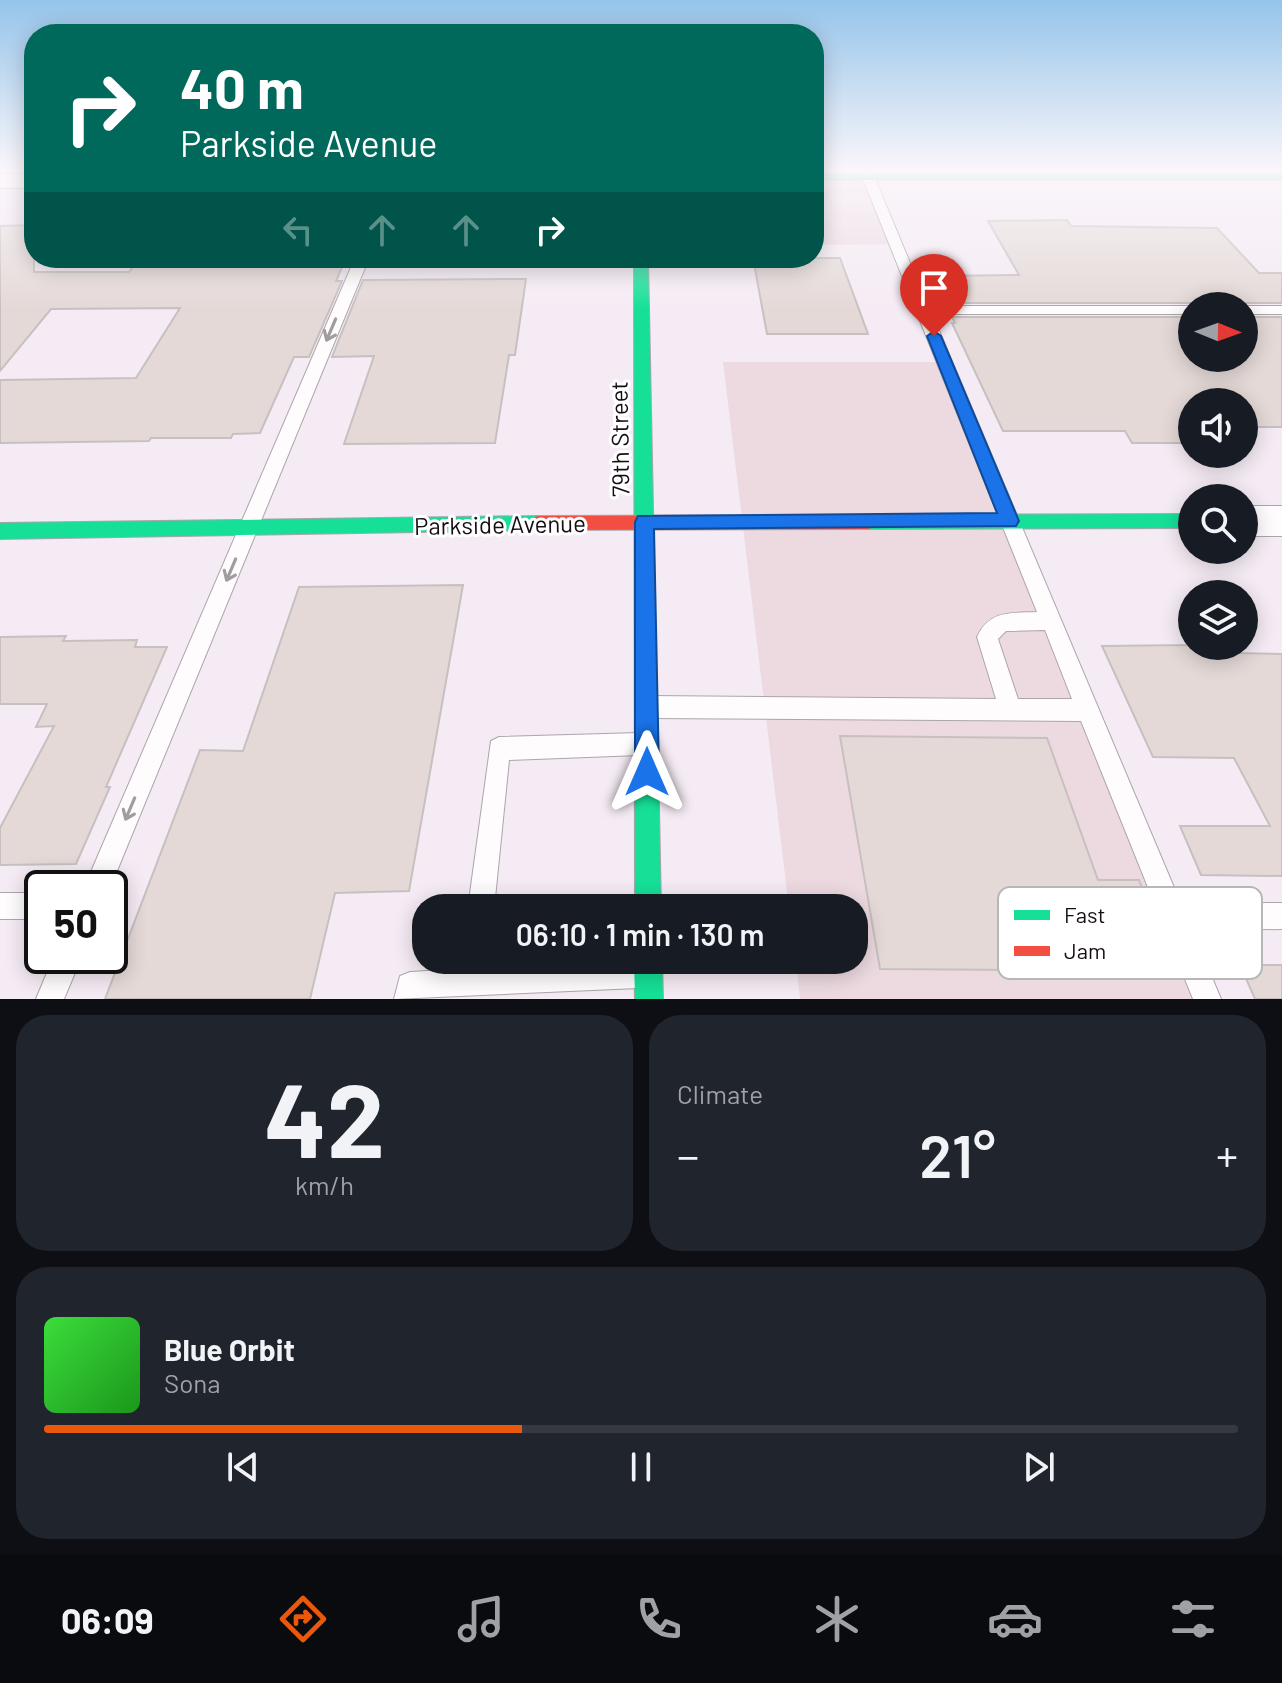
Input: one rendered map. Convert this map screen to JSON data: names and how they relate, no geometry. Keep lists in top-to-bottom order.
{
  "streets": {
    "street": ["79th Street", "Parkside Avenue"]
  },
  "crossings": [
    ["79th Street", "Parkside Avenue"]
  ],
  "legend": ["Fast", "Jam"],
  "north": "right",
  "page": {
    "turn": ["40 m", "Parkside Avenue"],
    "limit": "50",
    "trip": "06:10 · 1 min · 130 m",
    "tile": [
      ["42", "km/h"],
      "Climate"
    ],
    "heat": ["−", "21°", "+"],
    "song": ["Blue Orbit", "Sona"],
    "tabs": "06:09"
  }
}
